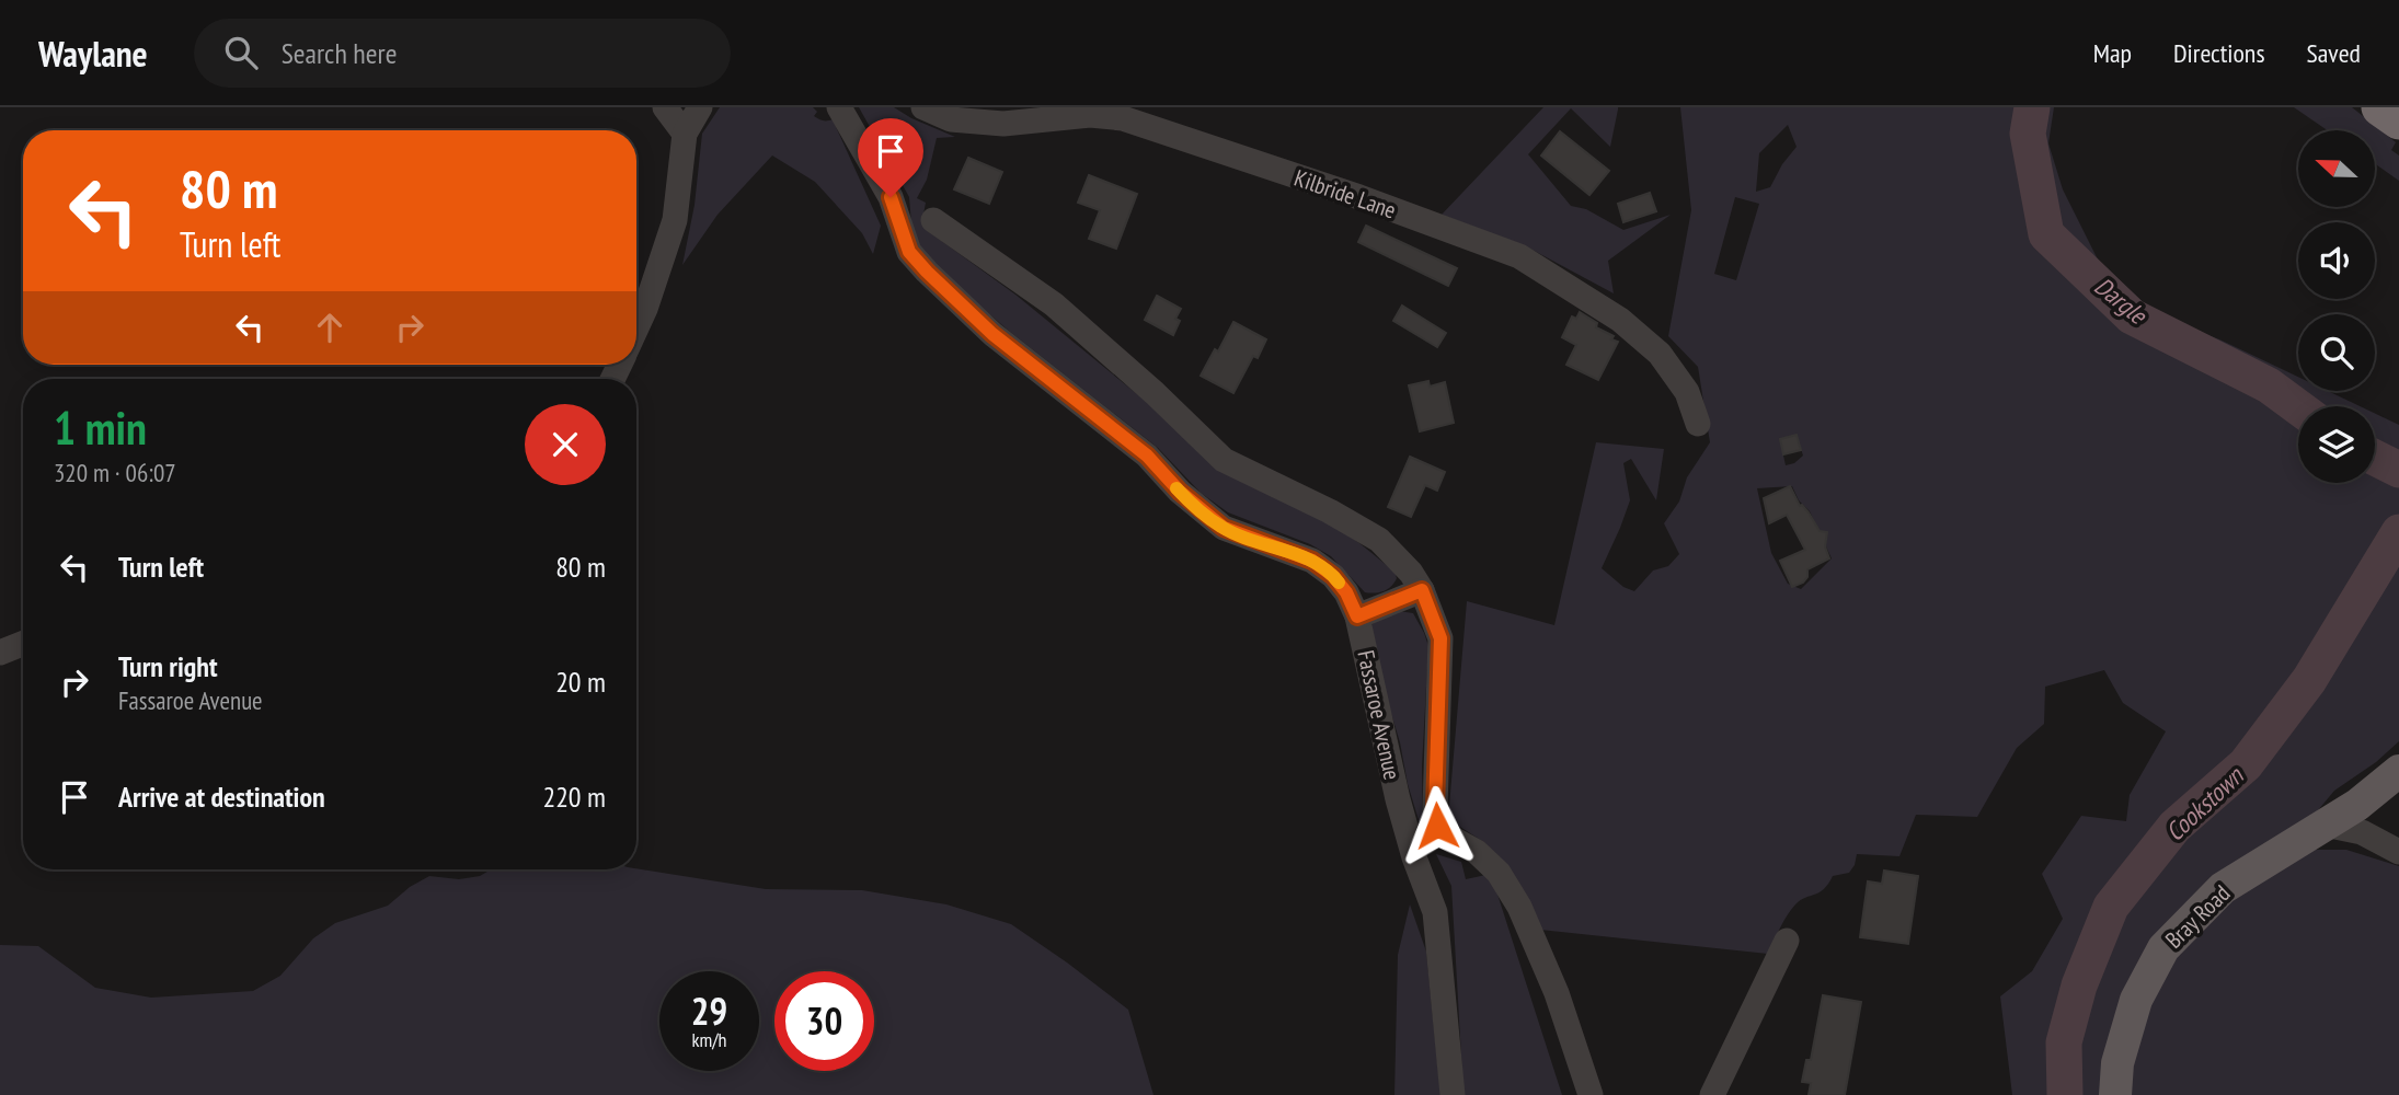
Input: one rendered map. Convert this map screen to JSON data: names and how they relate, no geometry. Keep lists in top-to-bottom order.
{
  "streets": {
    "main road": ["Bray Road"],
    "street": ["Kilbride Lane", "Fassaroe Avenue"]
  },
  "water": ["Dargle", "Cookstown"],
  "north": "left",
  "page": {
    "header": "Waylane",
    "search": "Search here",
    "nav": ["Map", "Directions", "Saved"],
    "turn": ["80 m", "Turn left"],
    "heading": ["1 min", "320 m · 06:07"],
    "list": [
      {
        "name": "Turn left",
        "value": "80 m"
      },
      {
        "name": "Turn right",
        "note": "Fassaroe Avenue",
        "value": "20 m"
      },
      {
        "name": "Arrive at destination",
        "value": "220 m"
      }
    ],
    "speed": "29 km/h",
    "limit": "30"
  }
}
